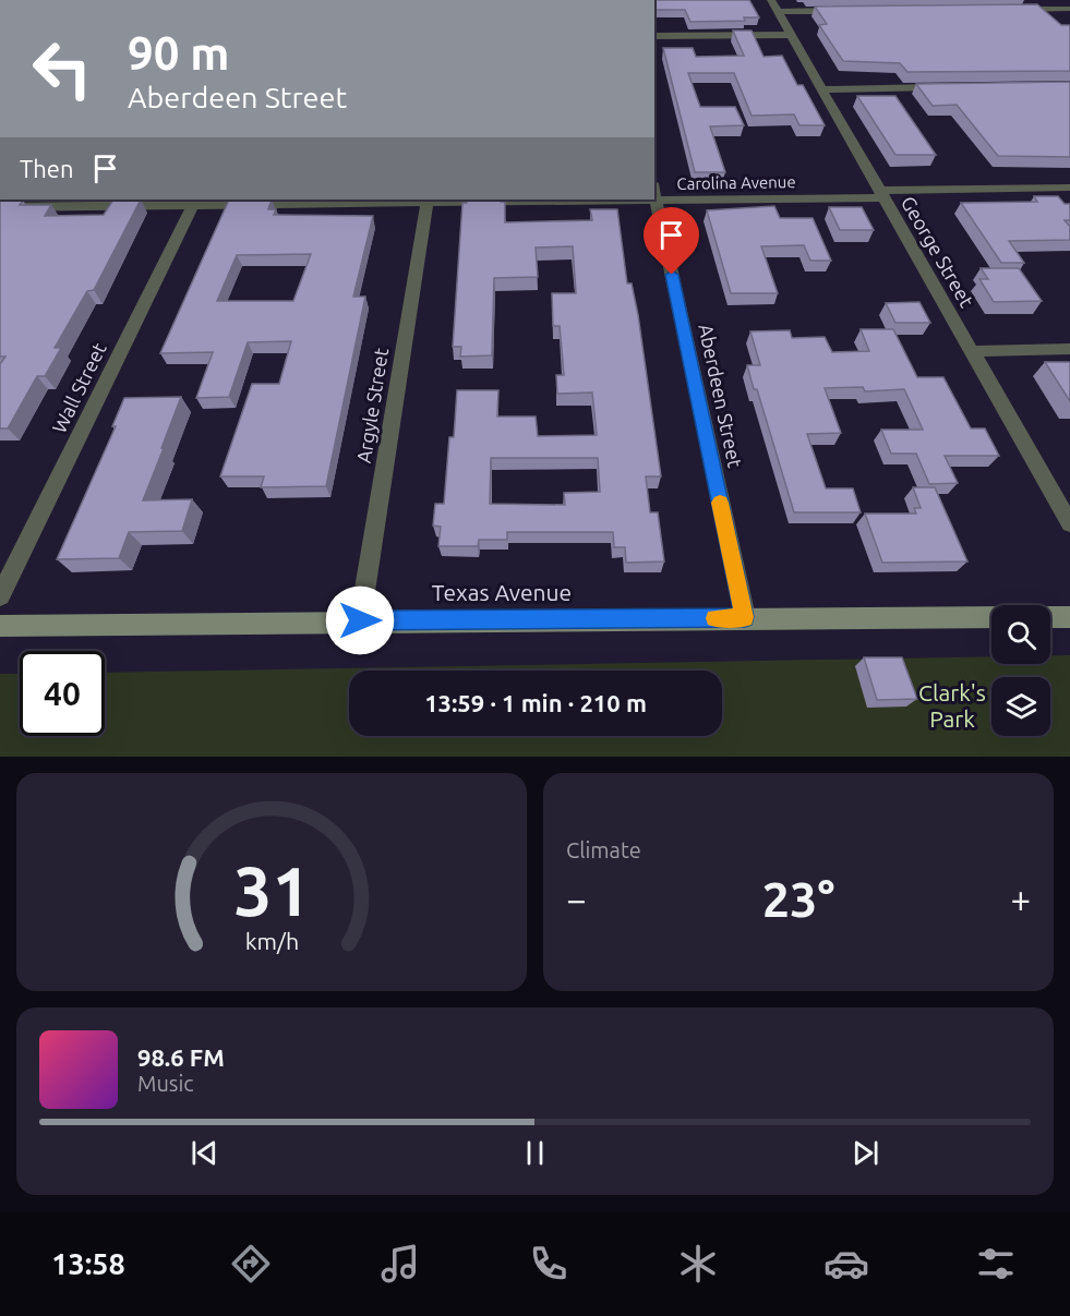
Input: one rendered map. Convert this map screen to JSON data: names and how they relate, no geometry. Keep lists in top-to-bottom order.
{
  "streets": {
    "street": [
      "Carolina Avenue",
      "George Street",
      "Wall Street",
      "Aberdeen Street",
      "Argyle Street",
      "Texas Avenue"
    ]
  },
  "crossings": [
    ["Carolina Avenue", "George Street"],
    ["Carolina Avenue", "Wall Street"],
    ["Carolina Avenue", "Aberdeen Street"],
    ["Carolina Avenue", "Argyle Street"],
    ["Aberdeen Street", "Texas Avenue"],
    ["Argyle Street", "Texas Avenue"]
  ],
  "parks": ["Clark's Park"],
  "page": {
    "turn": ["90 m", "Aberdeen Street"],
    "then": "Then",
    "limit": "40",
    "trip": "13:59 · 1 min · 210 m",
    "tile": "Climate",
    "heat": ["−", "23°", "+"],
    "song": ["98.6 FM", "Music"],
    "tabs": "13:58",
    "gauge": ["31", "km/h"]
  }
}
